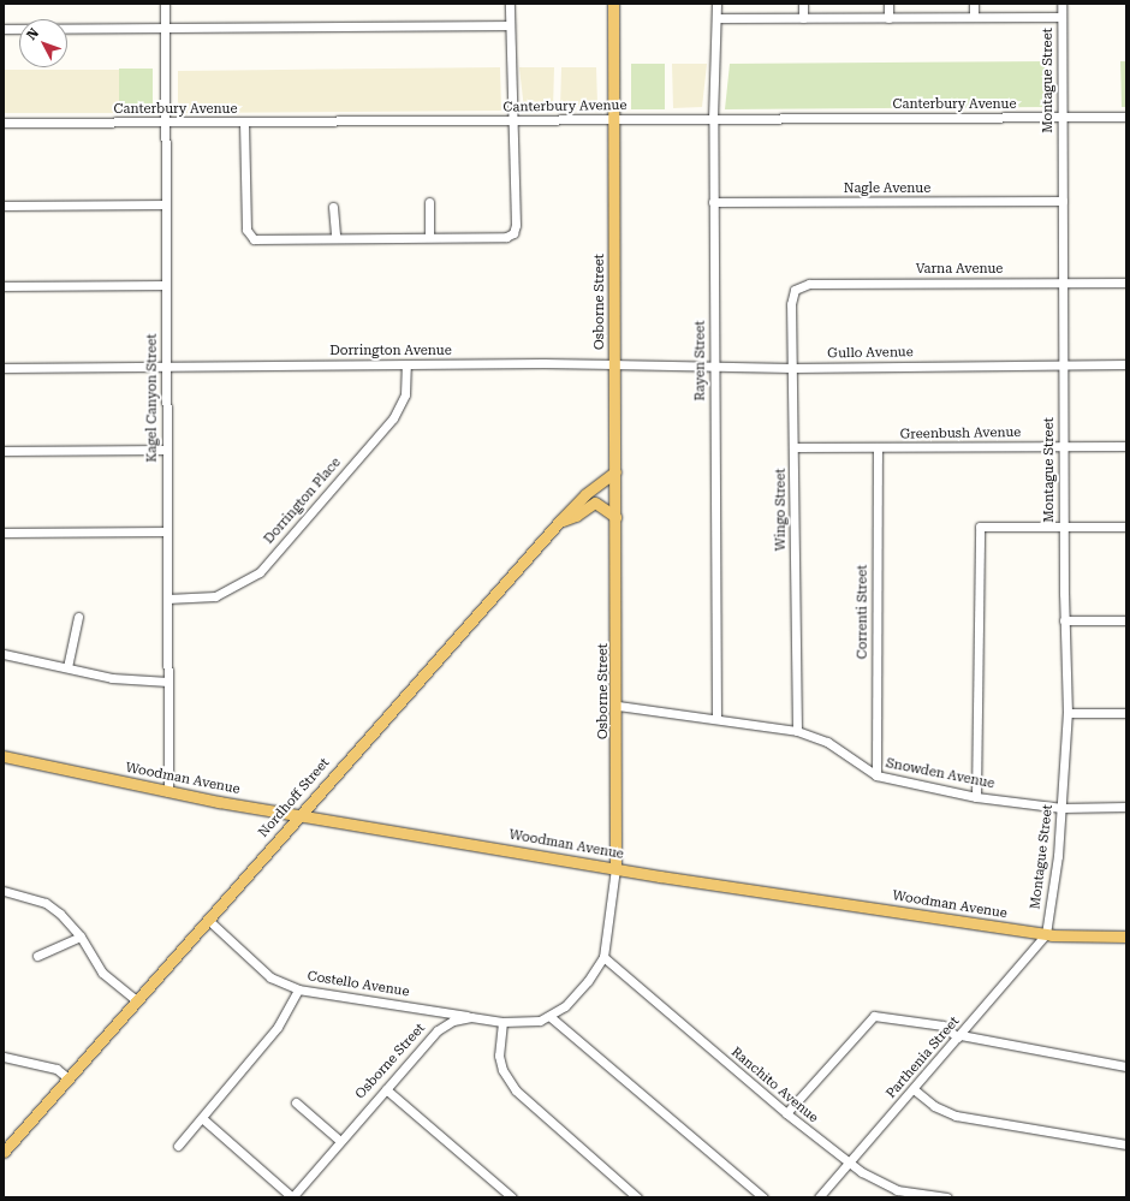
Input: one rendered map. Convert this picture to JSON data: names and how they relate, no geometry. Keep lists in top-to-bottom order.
{
  "streets": {
    "main road": ["Osborne Street", "Woodman Avenue", "Nordhoff Street"],
    "street": [
      "Montague Street",
      "Canterbury Avenue",
      "Nagle Avenue",
      "Varna Avenue",
      "Dorrington Avenue",
      "Gullo Avenue",
      "Rayen Street",
      "Kagel Canyon Street",
      "Greenbush Avenue",
      "Dorrington Place",
      "Wingo Street",
      "Correnti Street",
      "Snowden Avenue",
      "Costello Avenue",
      "Parthenia Street",
      "Ranchito Avenue"
    ]
  },
  "crossings": [
    ["Montague Street", "Canterbury Avenue"],
    ["Montague Street", "Nagle Avenue"],
    ["Montague Street", "Varna Avenue"],
    ["Montague Street", "Gullo Avenue"],
    ["Montague Street", "Greenbush Avenue"],
    ["Montague Street", "Snowden Avenue"],
    ["Montague Street", "Woodman Avenue"],
    ["Montague Street", "Parthenia Street"],
    ["Canterbury Avenue", "Osborne Street"],
    ["Canterbury Avenue", "Rayen Street"],
    ["Canterbury Avenue", "Kagel Canyon Street"],
    ["Nagle Avenue", "Rayen Street"],
    ["Varna Avenue", "Wingo Street"],
    ["Osborne Street", "Dorrington Avenue"],
    ["Osborne Street", "Gullo Avenue"],
    ["Osborne Street", "Snowden Avenue"],
    ["Osborne Street", "Woodman Avenue"],
    ["Osborne Street", "Nordhoff Street"],
    ["Osborne Street", "Costello Avenue"],
    ["Osborne Street", "Ranchito Avenue"],
    ["Dorrington Avenue", "Gullo Avenue"],
    ["Dorrington Avenue", "Kagel Canyon Street"],
    ["Dorrington Avenue", "Dorrington Place"],
    ["Gullo Avenue", "Rayen Street"],
    ["Gullo Avenue", "Wingo Street"],
    ["Rayen Street", "Snowden Avenue"],
    ["Kagel Canyon Street", "Dorrington Place"],
    ["Kagel Canyon Street", "Woodman Avenue"],
    ["Greenbush Avenue", "Wingo Street"],
    ["Greenbush Avenue", "Correnti Street"],
    ["Wingo Street", "Snowden Avenue"],
    ["Correnti Street", "Snowden Avenue"],
    ["Woodman Avenue", "Nordhoff Street"],
    ["Woodman Avenue", "Parthenia Street"],
    ["Nordhoff Street", "Costello Avenue"],
    ["Parthenia Street", "Ranchito Avenue"]
  ],
  "north": "top left"
}
